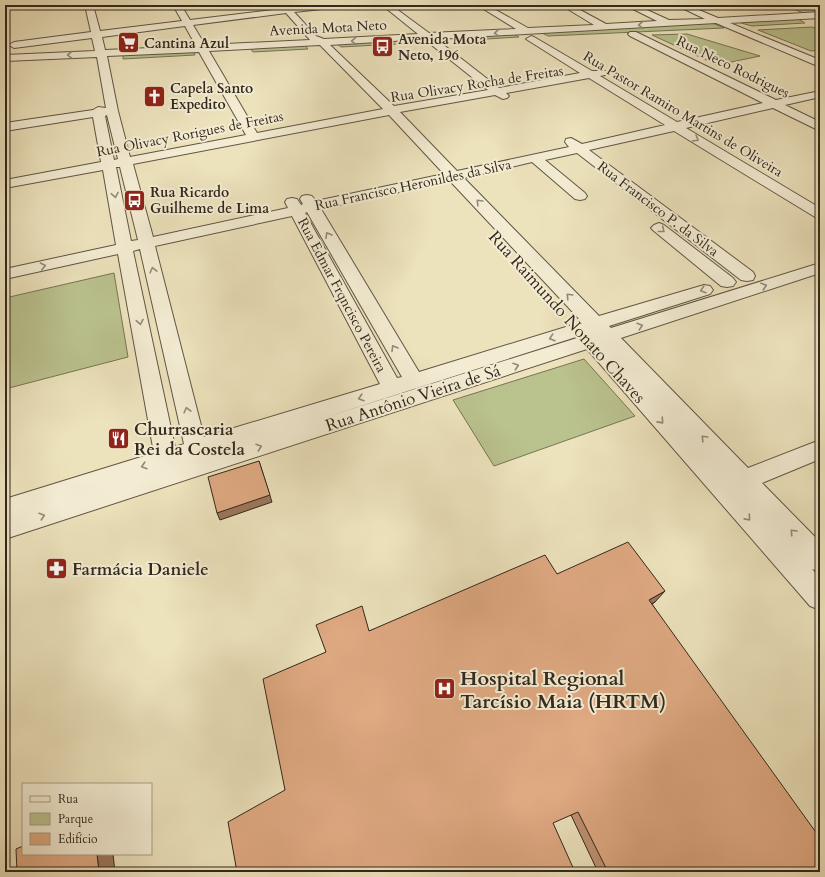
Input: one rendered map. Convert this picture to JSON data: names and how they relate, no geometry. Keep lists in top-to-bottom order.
{
  "streets": {
    "street": [
      "Avenida Mota Neto",
      "Rua Neco Rodrigues",
      "Rua Olivacy Rocha de Freitas",
      "Rua Pastor Ramiro Martins de Oliveira",
      "Rua Olivacy Rorigues de Freitas",
      "Rua Francisco Heronildes da Silva",
      "Rua Francisco P. da Silva",
      "Rua Edmar Frqncisco Pereira",
      "Rua Raimundo Nonato Chaves",
      "Rua Antônio Vieira de Sá"
    ]
  },
  "crossings": [
    ["Avenida Mota Neto", "Rua Neco Rodrigues"],
    ["Avenida Mota Neto", "Rua Pastor Ramiro Martins de Oliveira"],
    ["Avenida Mota Neto", "Rua Raimundo Nonato Chaves"],
    ["Rua Neco Rodrigues", "Rua Francisco Heronildes da Silva"],
    ["Rua Olivacy Rocha de Freitas", "Rua Pastor Ramiro Martins de Oliveira"],
    ["Rua Olivacy Rocha de Freitas", "Rua Olivacy Rorigues de Freitas"],
    ["Rua Olivacy Rocha de Freitas", "Rua Raimundo Nonato Chaves"],
    ["Rua Pastor Ramiro Martins de Oliveira", "Rua Francisco Heronildes da Silva"],
    ["Rua Olivacy Rorigues de Freitas", "Rua Raimundo Nonato Chaves"],
    ["Rua Francisco Heronildes da Silva", "Rua Francisco P. da Silva"],
    ["Rua Francisco Heronildes da Silva", "Rua Edmar Frqncisco Pereira"],
    ["Rua Francisco Heronildes da Silva", "Rua Raimundo Nonato Chaves"],
    ["Rua Francisco P. da Silva", "Rua Antônio Vieira de Sá"],
    ["Rua Edmar Frqncisco Pereira", "Rua Antônio Vieira de Sá"],
    ["Rua Raimundo Nonato Chaves", "Rua Antônio Vieira de Sá"]
  ],
  "places": {
    "supermarket": ["Cantina Azul"],
    "bus stop": ["Avenida Mota Neto, 196", "Rua Ricardo Guilheme de Lima"],
    "church": ["Capela Santo Expedito"],
    "restaurant": ["Churrascaria Rei da Costela"],
    "pharmacy": ["Farmácia Daniele"],
    "hospital": ["Hospital Regional Tarcísio Maia (HRTM)"]
  },
  "legend": ["Rua", "Parque", "Edifício"]
}
